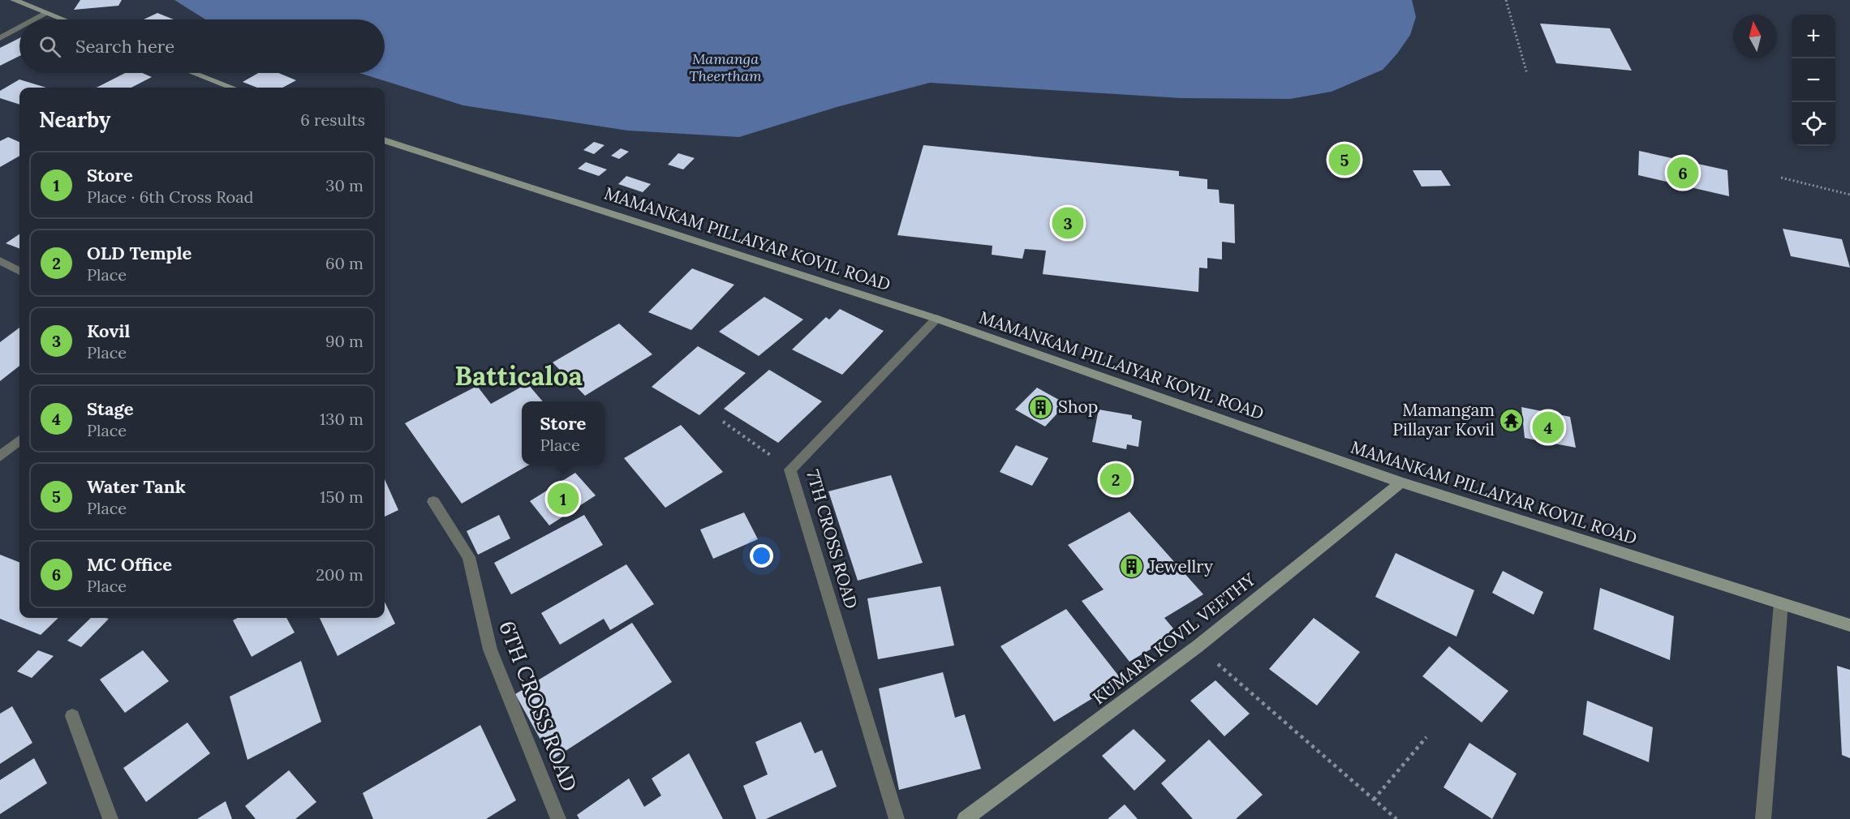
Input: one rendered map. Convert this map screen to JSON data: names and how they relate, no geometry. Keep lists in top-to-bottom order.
{
  "streets": {
    "main road": ["MAMANKAM PILLAIYAR KOVIL ROAD", "KUMARA KOVIL VEETHY"],
    "street": ["7TH CROSS ROAD", "6TH CROSS ROAD"]
  },
  "crossings": [
    ["MAMANKAM PILLAIYAR KOVIL ROAD", "7TH CROSS ROAD"],
    ["MAMANKAM PILLAIYAR KOVIL ROAD", "KUMARA KOVIL VEETHY"]
  ],
  "districts": ["Batticaloa"],
  "water": ["Mamanga Theertham"],
  "places": {
    "building": ["Shop", "Jewellry"],
    "temple": ["Mamangam Pillayar Kovil"]
  },
  "north": "top",
  "page": {
    "map_buttons": ["+", "−"],
    "search": "Search here",
    "heading": ["Nearby", "6 results"],
    "pins": [
      "5",
      "6",
      "3",
      "4",
      "2",
      "1"
    ],
    "list": [
      {
        "mark": "1",
        "name": "Store",
        "note": "Place · 6th Cross Road",
        "value": "30 m"
      },
      {
        "mark": "2",
        "name": "OLD Temple",
        "note": "Place",
        "value": "60 m"
      },
      {
        "mark": "3",
        "name": "Kovil",
        "note": "Place",
        "value": "90 m"
      },
      {
        "mark": "4",
        "name": "Stage",
        "note": "Place",
        "value": "130 m"
      },
      {
        "mark": "5",
        "name": "Water Tank",
        "note": "Place",
        "value": "150 m"
      },
      {
        "mark": "6",
        "name": "MC Office",
        "note": "Place",
        "value": "200 m"
      }
    ],
    "popup": ["Store", "Place"]
  }
}
